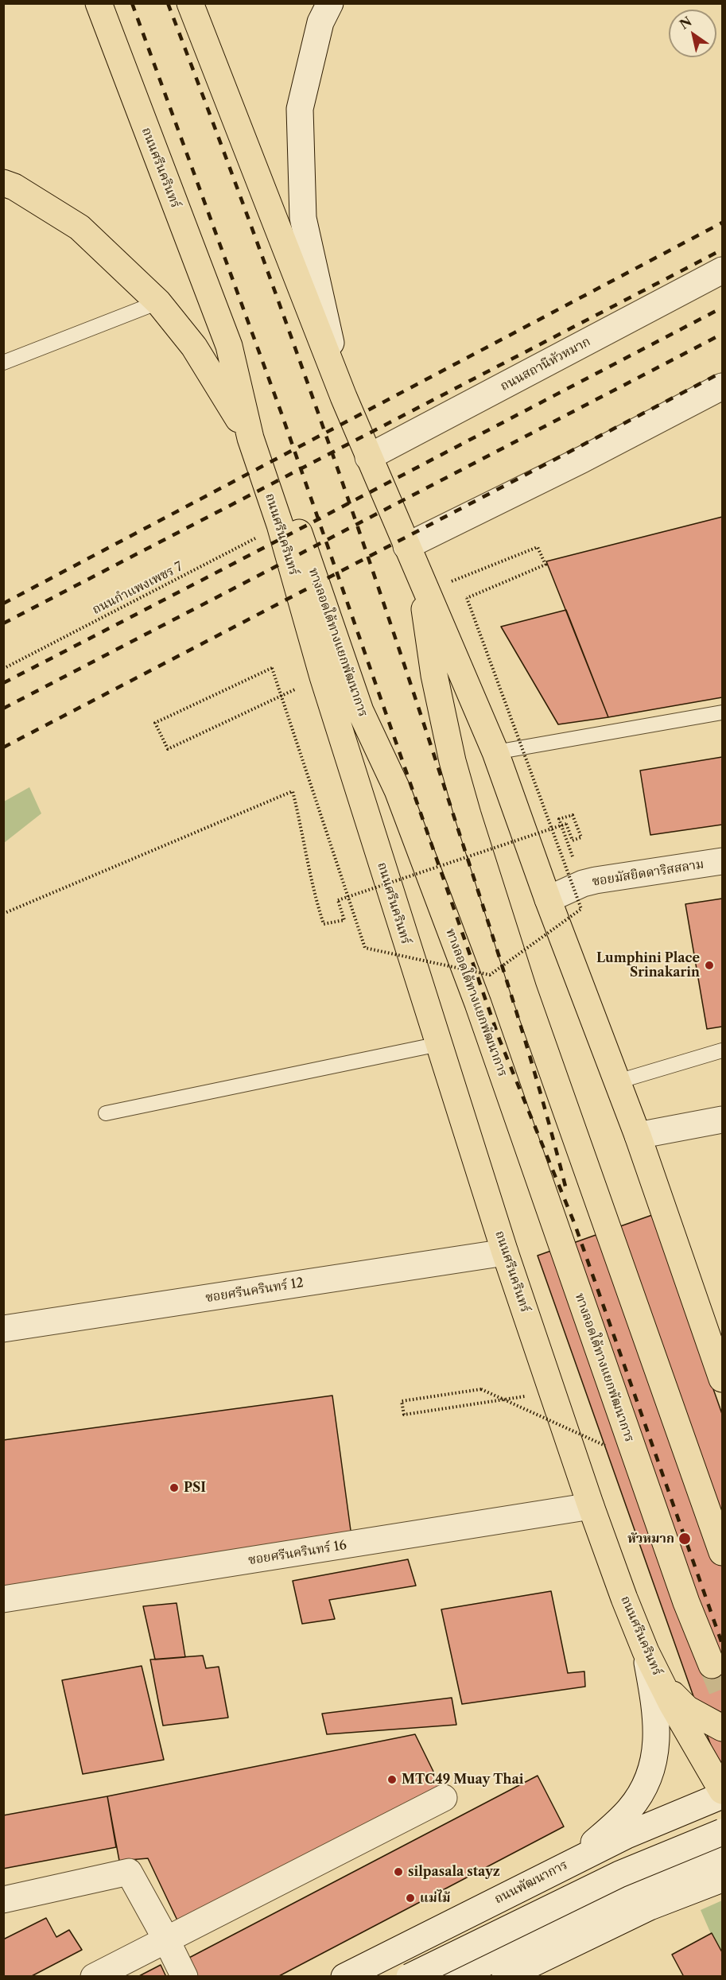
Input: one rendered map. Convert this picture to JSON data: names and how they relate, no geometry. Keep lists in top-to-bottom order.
{
  "streets": {
    "main road": ["ถนนศรีนครินทร์", "ทางลอดใต้ทางแยกพัฒนาการ"],
    "street": [
      "ถนนสถานีหัวหมาก",
      "ซอยมัสยิดดาริสสลาม",
      "ซอยศรีนครินทร์ 12",
      "ซอยศรีนครินทร์ 16",
      "ถนนพัฒนาการ"
    ],
    "path": ["ถนนกำแพงเพชร 7"]
  },
  "crossings": [
    ["ถนนศรีนครินทร์", "ถนนกำแพงเพชร 7"],
    ["ถนนศรีนครินทร์", "ทางลอดใต้ทางแยกพัฒนาการ"],
    ["ถนนศรีนครินทร์", "ซอยศรีนครินทร์ 12"],
    ["ถนนศรีนครินทร์", "ซอยศรีนครินทร์ 16"]
  ],
  "places": [
    "Lumphini Place Srinakarin",
    "PSI",
    "หัวหมาก",
    "MTC49 Muay Thai",
    "silpasala stayz",
    "แม่ไม้"
  ],
  "north": "top left"
}
